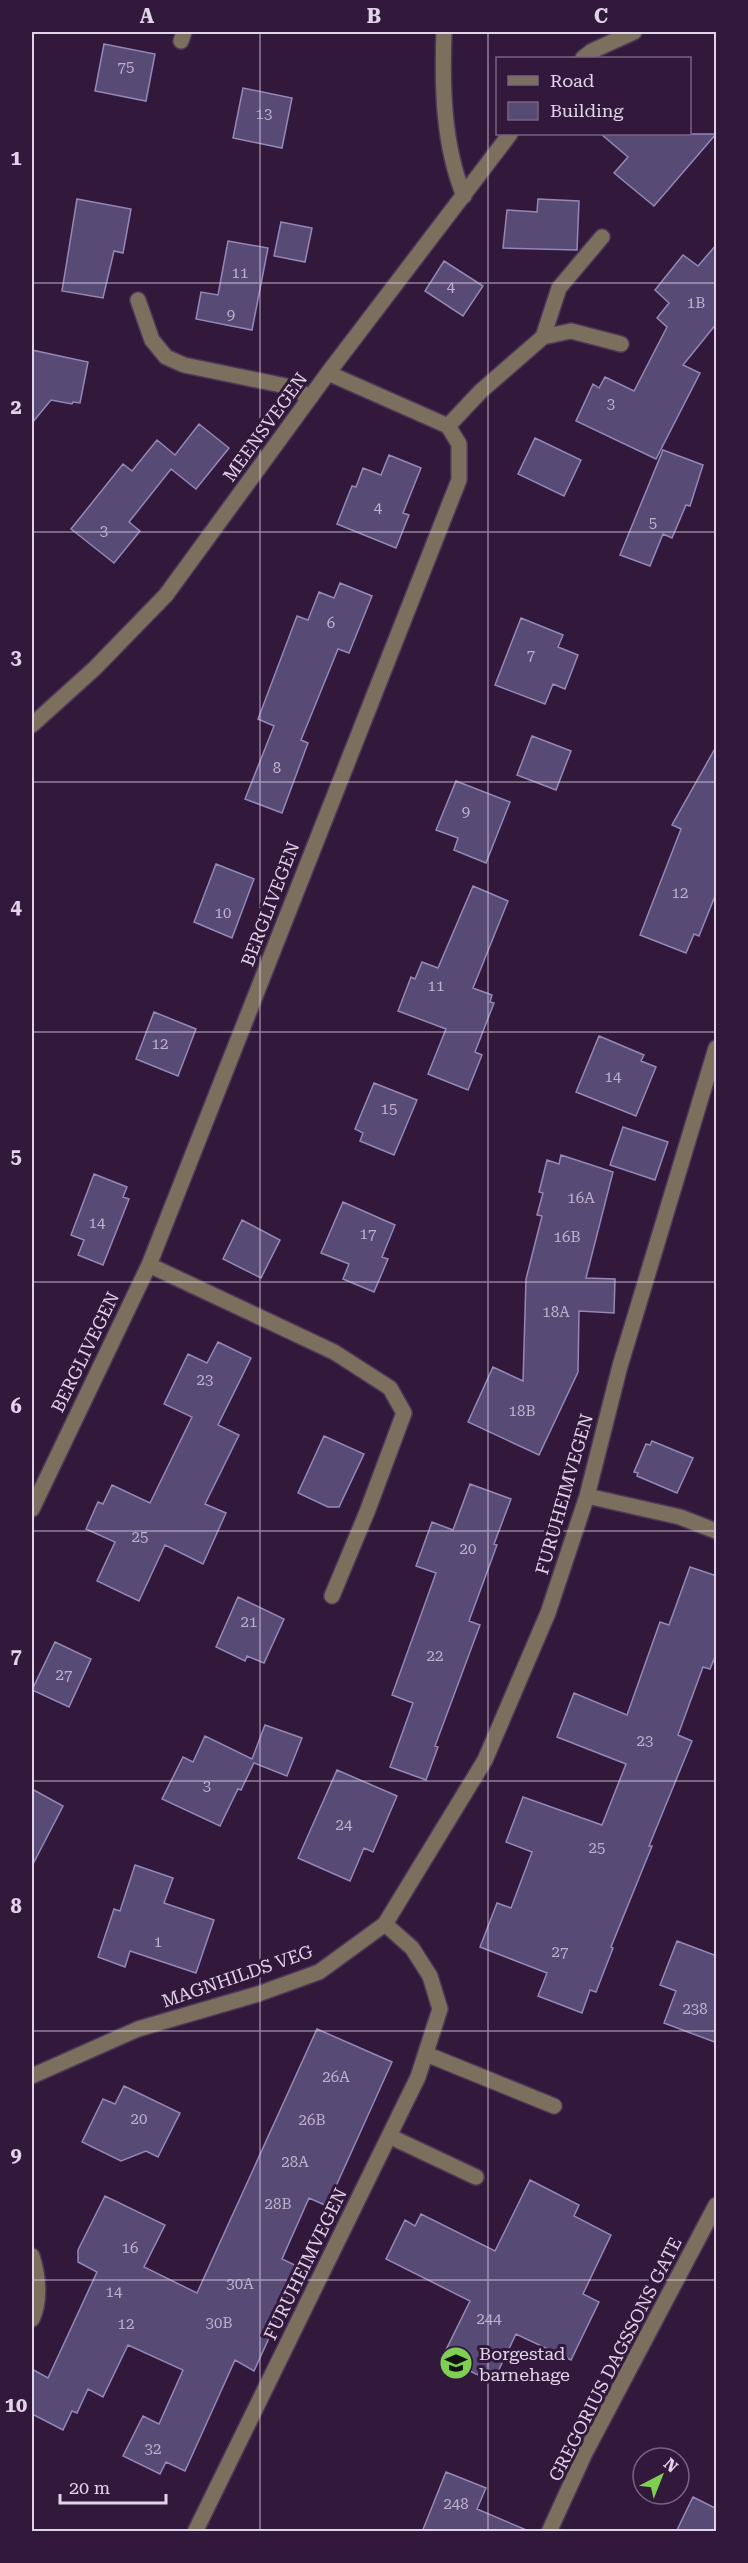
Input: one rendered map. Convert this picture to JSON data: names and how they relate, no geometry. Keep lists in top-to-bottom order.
{
  "streets": {
    "street": [
      "MEENSVEGEN",
      "BERGLIVEGEN",
      "FURUHEIMVEGEN",
      "MAGNHILDS VEG",
      "GREGORIUS DAGSSONS GATE"
    ]
  },
  "crossings": [
    ["FURUHEIMVEGEN", "MAGNHILDS VEG"]
  ],
  "places": {
    "school or university": ["Borgestad barnehage"]
  },
  "house_numbers": [
    "75",
    "13",
    "11",
    "4",
    "1B",
    "9",
    "3",
    "4",
    "5",
    "3",
    "6",
    "7",
    "8",
    "9",
    "12",
    "10",
    "11",
    "12",
    "14",
    "15",
    "16A",
    "14",
    "17",
    "16B",
    "18A",
    "23",
    "18B",
    "25",
    "20",
    "21",
    "22",
    "27",
    "23",
    "3",
    "24",
    "25",
    "1",
    "27",
    "238",
    "26A",
    "20",
    "26B",
    "28A",
    "28B",
    "16",
    "30A",
    "14",
    "244",
    "30B",
    "12",
    "32",
    "248"
  ],
  "legend": ["Road", "Building"],
  "scale_bar": "20 m",
  "north": "top right",
  "grid": {
    "columns": ["A", "B", "C"],
    "rows": [
      "1",
      "2",
      "3",
      "4",
      "5",
      "6",
      "7",
      "8",
      "9",
      "10"
    ]
  }
}
